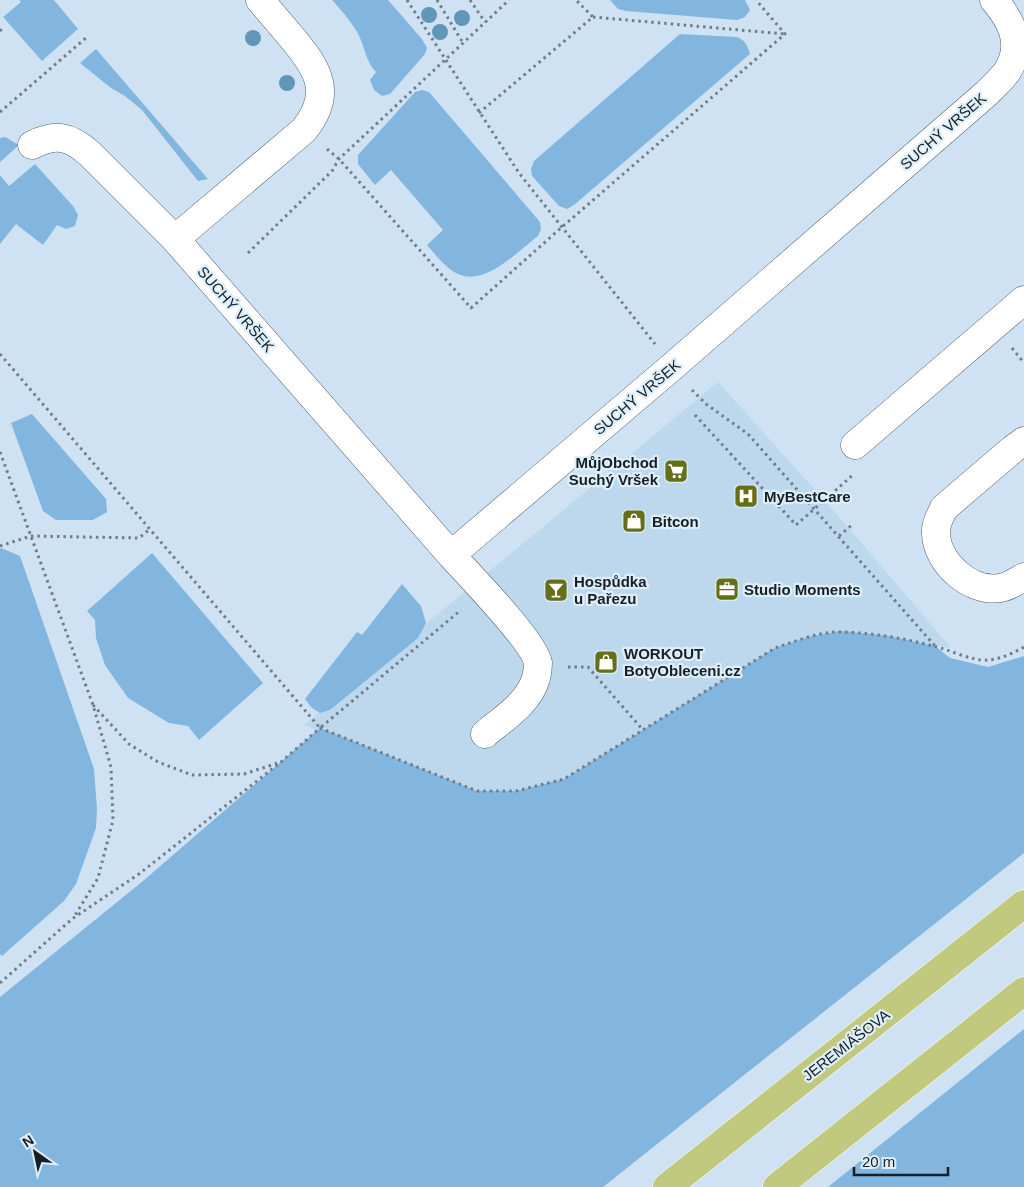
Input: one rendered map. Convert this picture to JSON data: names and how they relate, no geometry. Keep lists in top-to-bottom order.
{
  "streets": {
    "main road": ["JEREMIÁŠOVA"],
    "street": ["SUCHÝ VRŠEK"]
  },
  "places": {
    "supermarket": ["MůjObchod Suchý Vršek"],
    "hospital": ["MyBestCare"],
    "shop": ["Bitcon", "WORKOUT BotyObleceni.cz"],
    "office": ["Studio Moments"],
    "bar": ["Hospůdka u Pařezu"]
  },
  "scale_bar": "20 m",
  "north": "top left"
}
